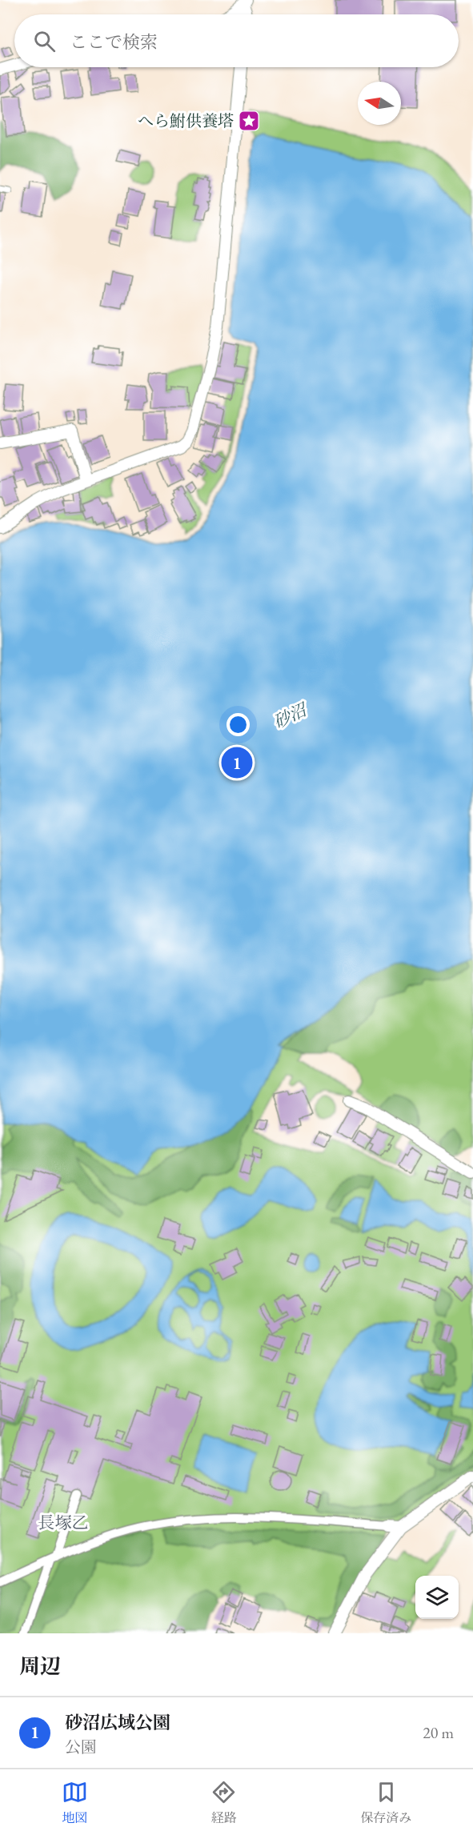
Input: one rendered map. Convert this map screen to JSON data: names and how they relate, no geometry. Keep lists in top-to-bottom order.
{
  "districts": ["長塚乙"],
  "water": ["砂沼"],
  "places": {
    "place": ["へら鮒供養塔"]
  },
  "north": "left",
  "page": {
    "search": "ここで検索",
    "pins": "1",
    "heading": "周辺",
    "list": [
      {
        "mark": "1",
        "name": "砂沼広域公園",
        "note": "公園",
        "value": "20 m"
      }
    ],
    "nav": ["地図", "経路", "保存済み"]
  }
}
